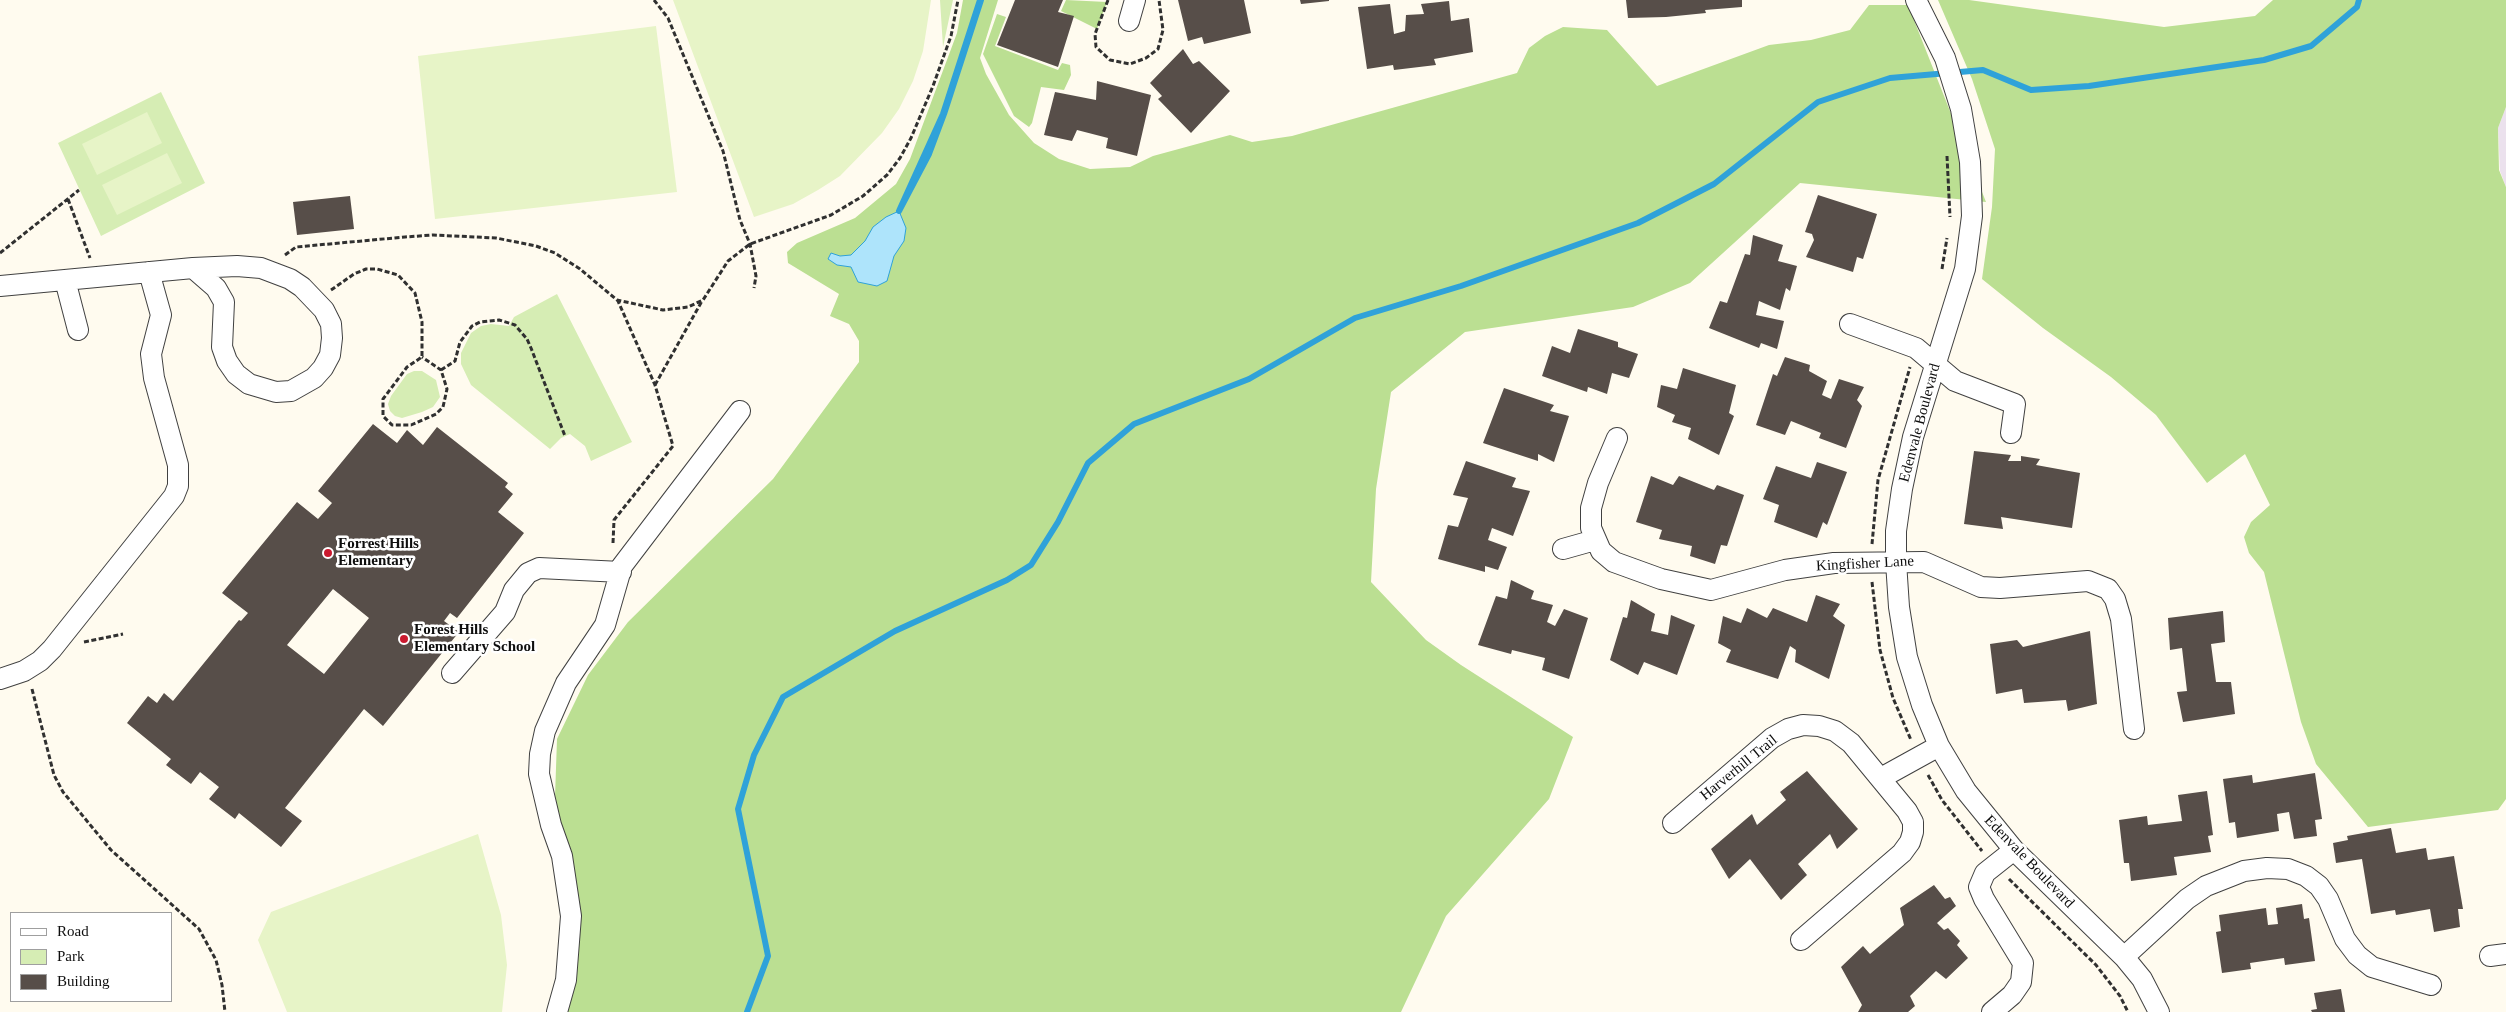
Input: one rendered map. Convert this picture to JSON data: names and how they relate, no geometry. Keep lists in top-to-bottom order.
{
  "streets": {
    "street": ["Edenvale Boulevard", "Kingfisher Lane", "Harverhill Trail"]
  },
  "crossings": [
    ["Edenvale Boulevard", "Kingfisher Lane"]
  ],
  "places": ["Forrest Hills Elementary", "Forest Hills Elementary School"],
  "legend": ["Road", "Park", "Building"]
}
